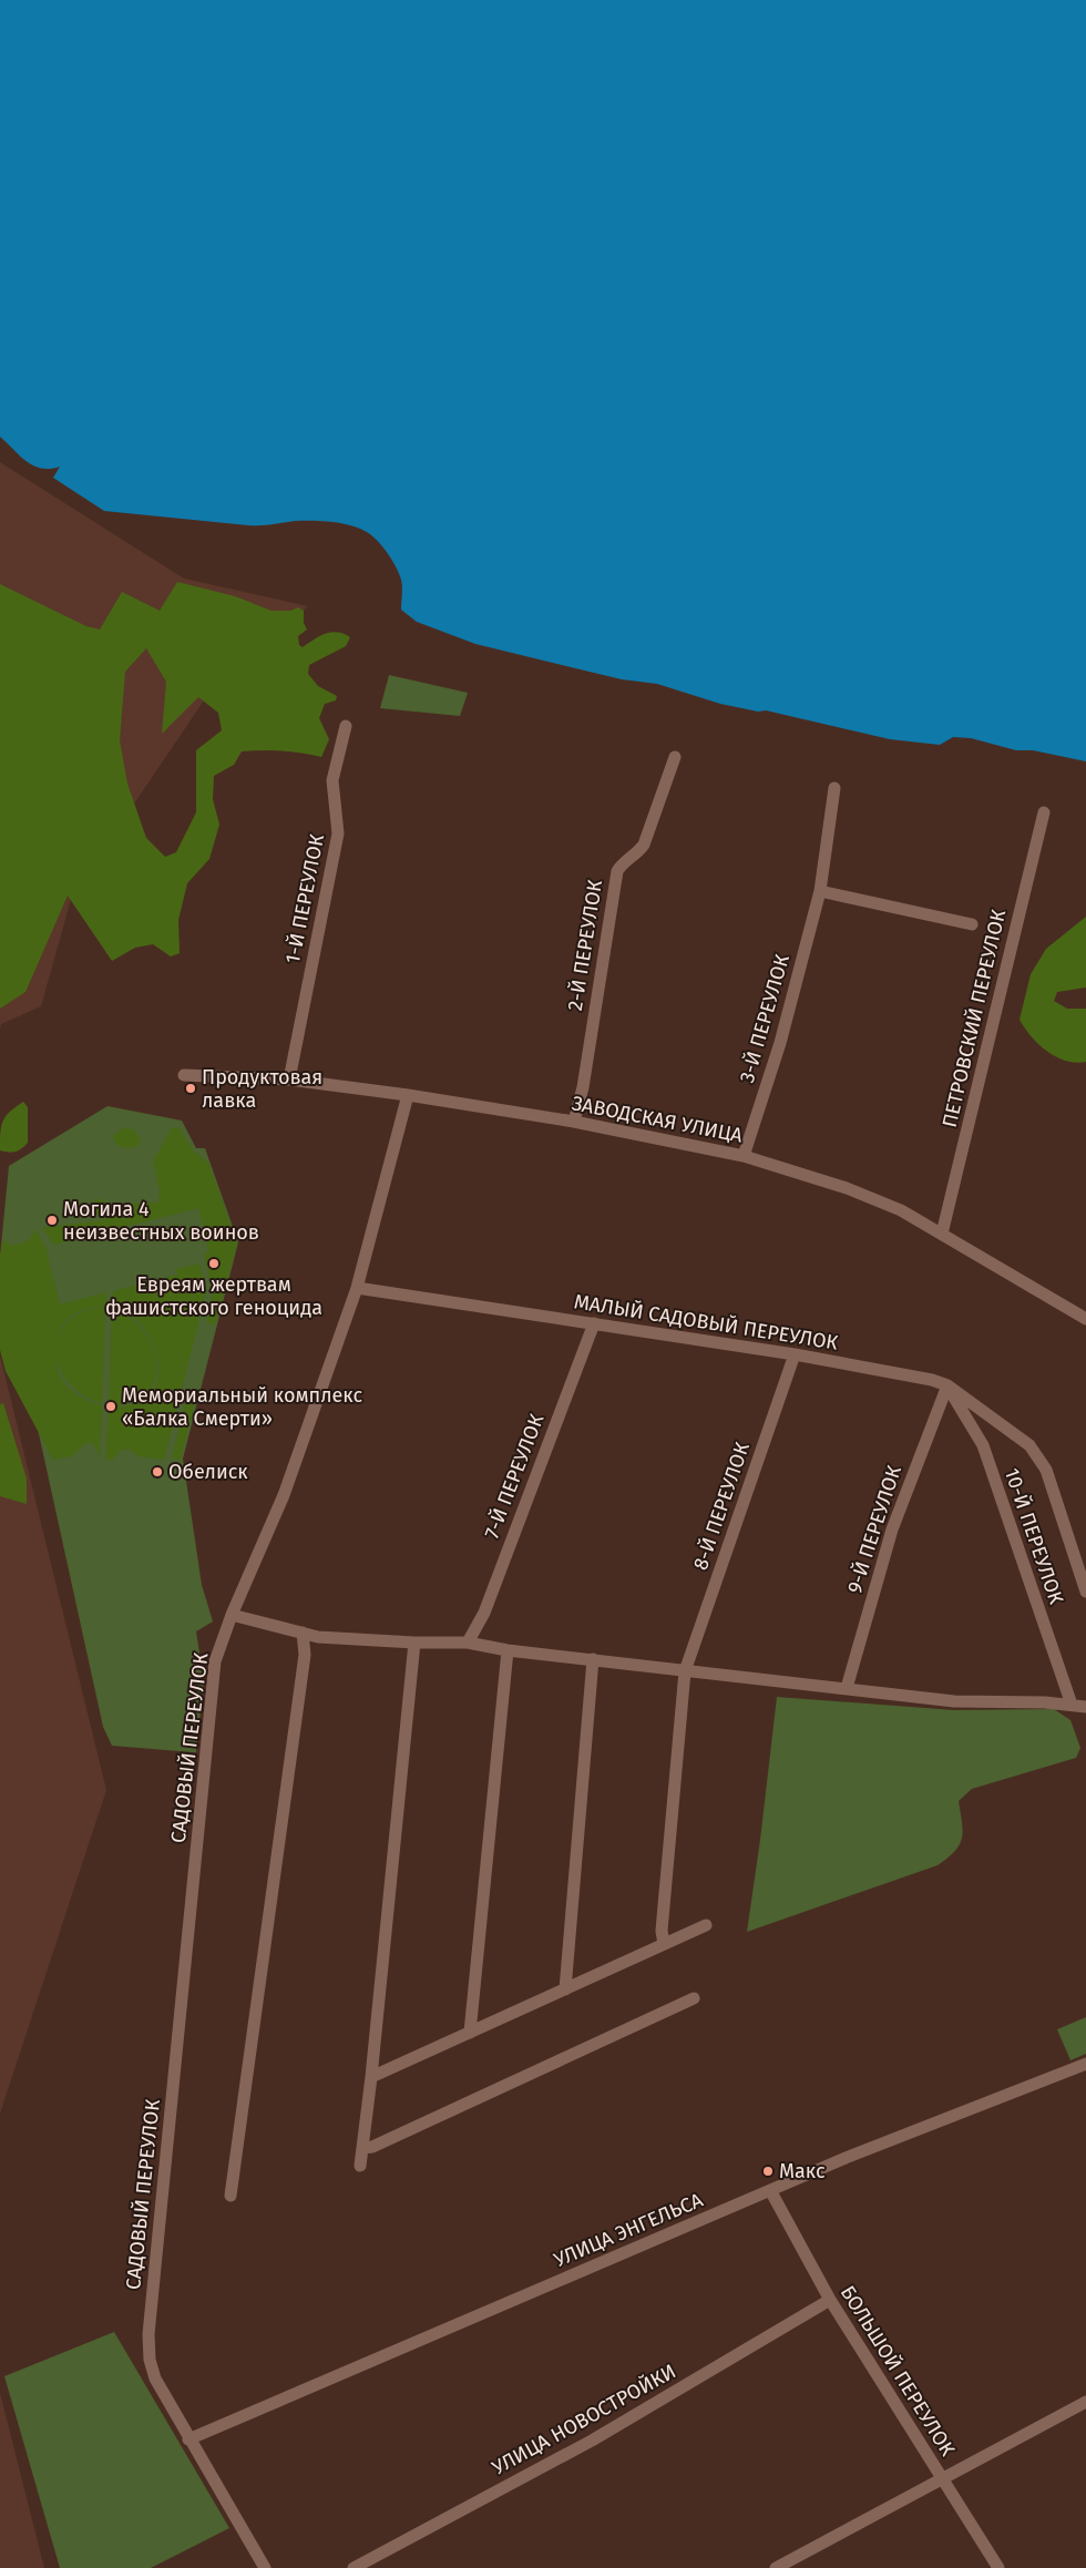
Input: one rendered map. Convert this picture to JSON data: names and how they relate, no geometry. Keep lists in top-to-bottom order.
{
  "streets": {
    "street": [
      "1-Й ПЕРЕУЛОК",
      "2-Й ПЕРЕУЛОК",
      "3-Й ПЕРЕУЛОК",
      "ПЕТРОВСКИЙ ПЕРЕУЛОК",
      "ЗАВОДСКАЯ УЛИЦА",
      "МАЛЫЙ САДОВЫЙ ПЕРЕУЛОК",
      "7-Й ПЕРЕУЛОК",
      "8-Й ПЕРЕУЛОК",
      "9-Й ПЕРЕУЛОК",
      "10-Й ПЕРЕУЛОК",
      "САДОВЫЙ ПЕРЕУЛОК",
      "УЛИЦА ЭНГЕЛЬСА",
      "БОЛЬШОЙ ПЕРЕУЛОК",
      "УЛИЦА НОВОСТРОЙКИ"
    ]
  },
  "crossings": [
    ["1-Й ПЕРЕУЛОК", "ЗАВОДСКАЯ УЛИЦА"],
    ["2-Й ПЕРЕУЛОК", "ЗАВОДСКАЯ УЛИЦА"],
    ["3-Й ПЕРЕУЛОК", "ЗАВОДСКАЯ УЛИЦА"],
    ["ПЕТРОВСКИЙ ПЕРЕУЛОК", "ЗАВОДСКАЯ УЛИЦА"],
    ["ЗАВОДСКАЯ УЛИЦА", "САДОВЫЙ ПЕРЕУЛОК"],
    ["МАЛЫЙ САДОВЫЙ ПЕРЕУЛОК", "7-Й ПЕРЕУЛОК"],
    ["МАЛЫЙ САДОВЫЙ ПЕРЕУЛОК", "8-Й ПЕРЕУЛОК"],
    ["МАЛЫЙ САДОВЫЙ ПЕРЕУЛОК", "9-Й ПЕРЕУЛОК"],
    ["МАЛЫЙ САДОВЫЙ ПЕРЕУЛОК", "10-Й ПЕРЕУЛОК"],
    ["МАЛЫЙ САДОВЫЙ ПЕРЕУЛОК", "САДОВЫЙ ПЕРЕУЛОК"],
    ["9-Й ПЕРЕУЛОК", "10-Й ПЕРЕУЛОК"],
    ["САДОВЫЙ ПЕРЕУЛОК", "УЛИЦА ЭНГЕЛЬСА"],
    ["УЛИЦА ЭНГЕЛЬСА", "БОЛЬШОЙ ПЕРЕУЛОК"],
    ["БОЛЬШОЙ ПЕРЕУЛОК", "УЛИЦА НОВОСТРОЙКИ"]
  ],
  "places": [
    "Продуктовая лавка",
    "Могила 4 неизвестных воинов",
    "Евреям жертвам фашистского геноцида",
    "Мемориальный комплекс «Балка Смерти»",
    "Обелиск",
    "Макс"
  ]
}
